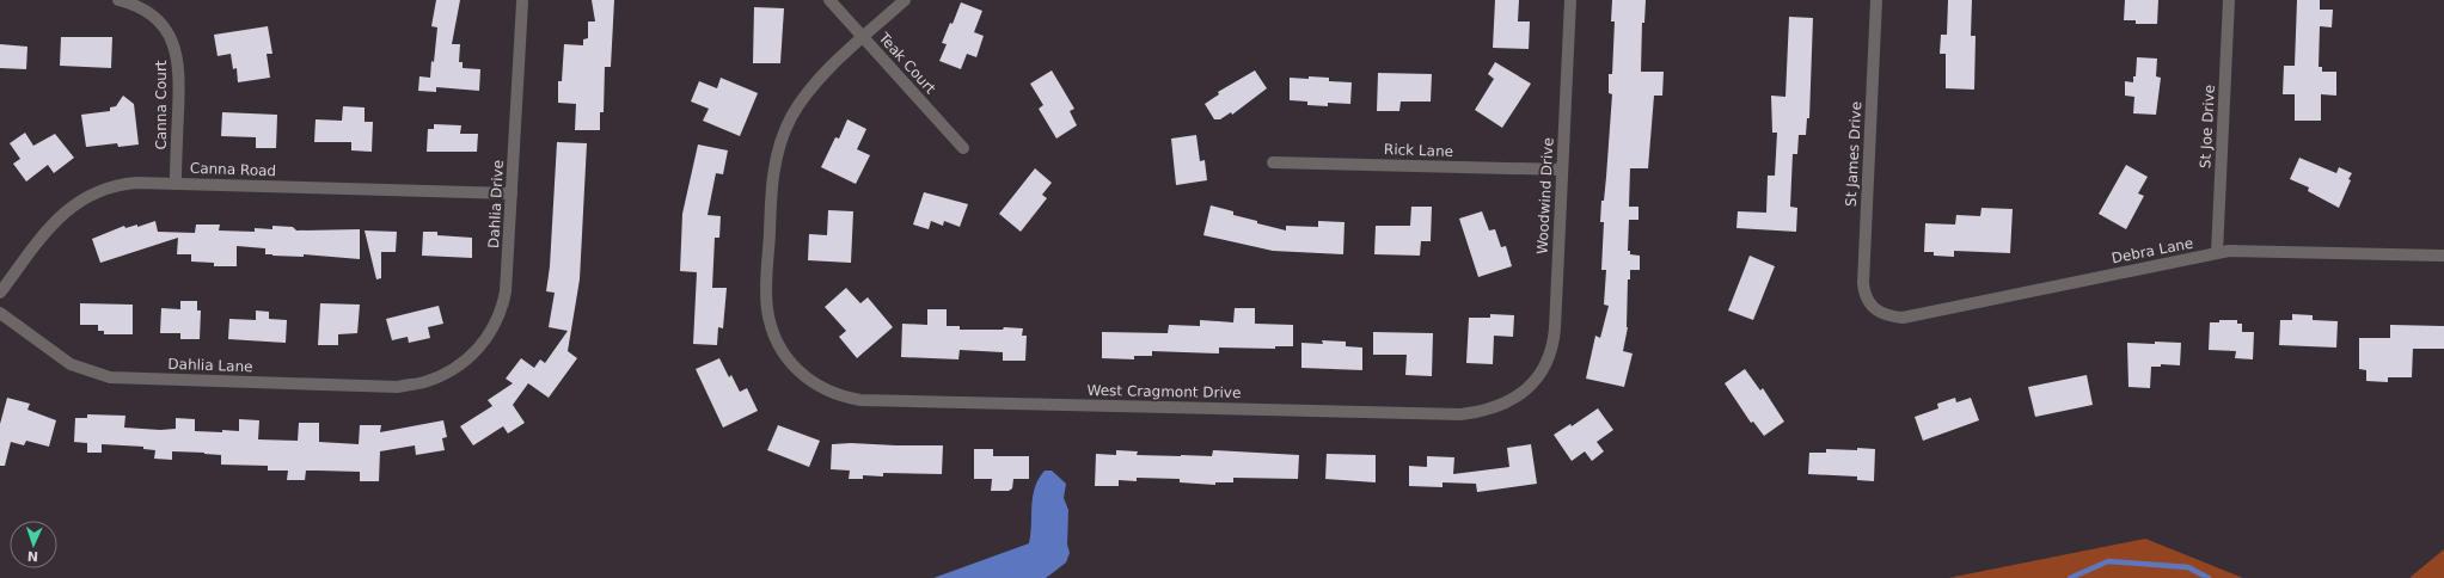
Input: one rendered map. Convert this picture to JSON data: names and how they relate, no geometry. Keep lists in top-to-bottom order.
{
  "streets": {
    "street": [
      "Teak Court",
      "Canna Court",
      "St Joe Drive",
      "Rick Lane",
      "St James Drive",
      "Canna Road",
      "Woodwind Drive",
      "Dahlia Drive",
      "Debra Lane",
      "Dahlia Lane",
      "West Cragmont Drive"
    ]
  },
  "crossings": [
    ["Teak Court", "West Cragmont Drive"],
    ["Canna Court", "Canna Road"],
    ["St Joe Drive", "Debra Lane"],
    ["Rick Lane", "Woodwind Drive"],
    ["St James Drive", "Debra Lane"],
    ["Canna Road", "Dahlia Drive"],
    ["Woodwind Drive", "West Cragmont Drive"],
    ["Dahlia Drive", "Dahlia Lane"]
  ],
  "north": "bottom"
}
